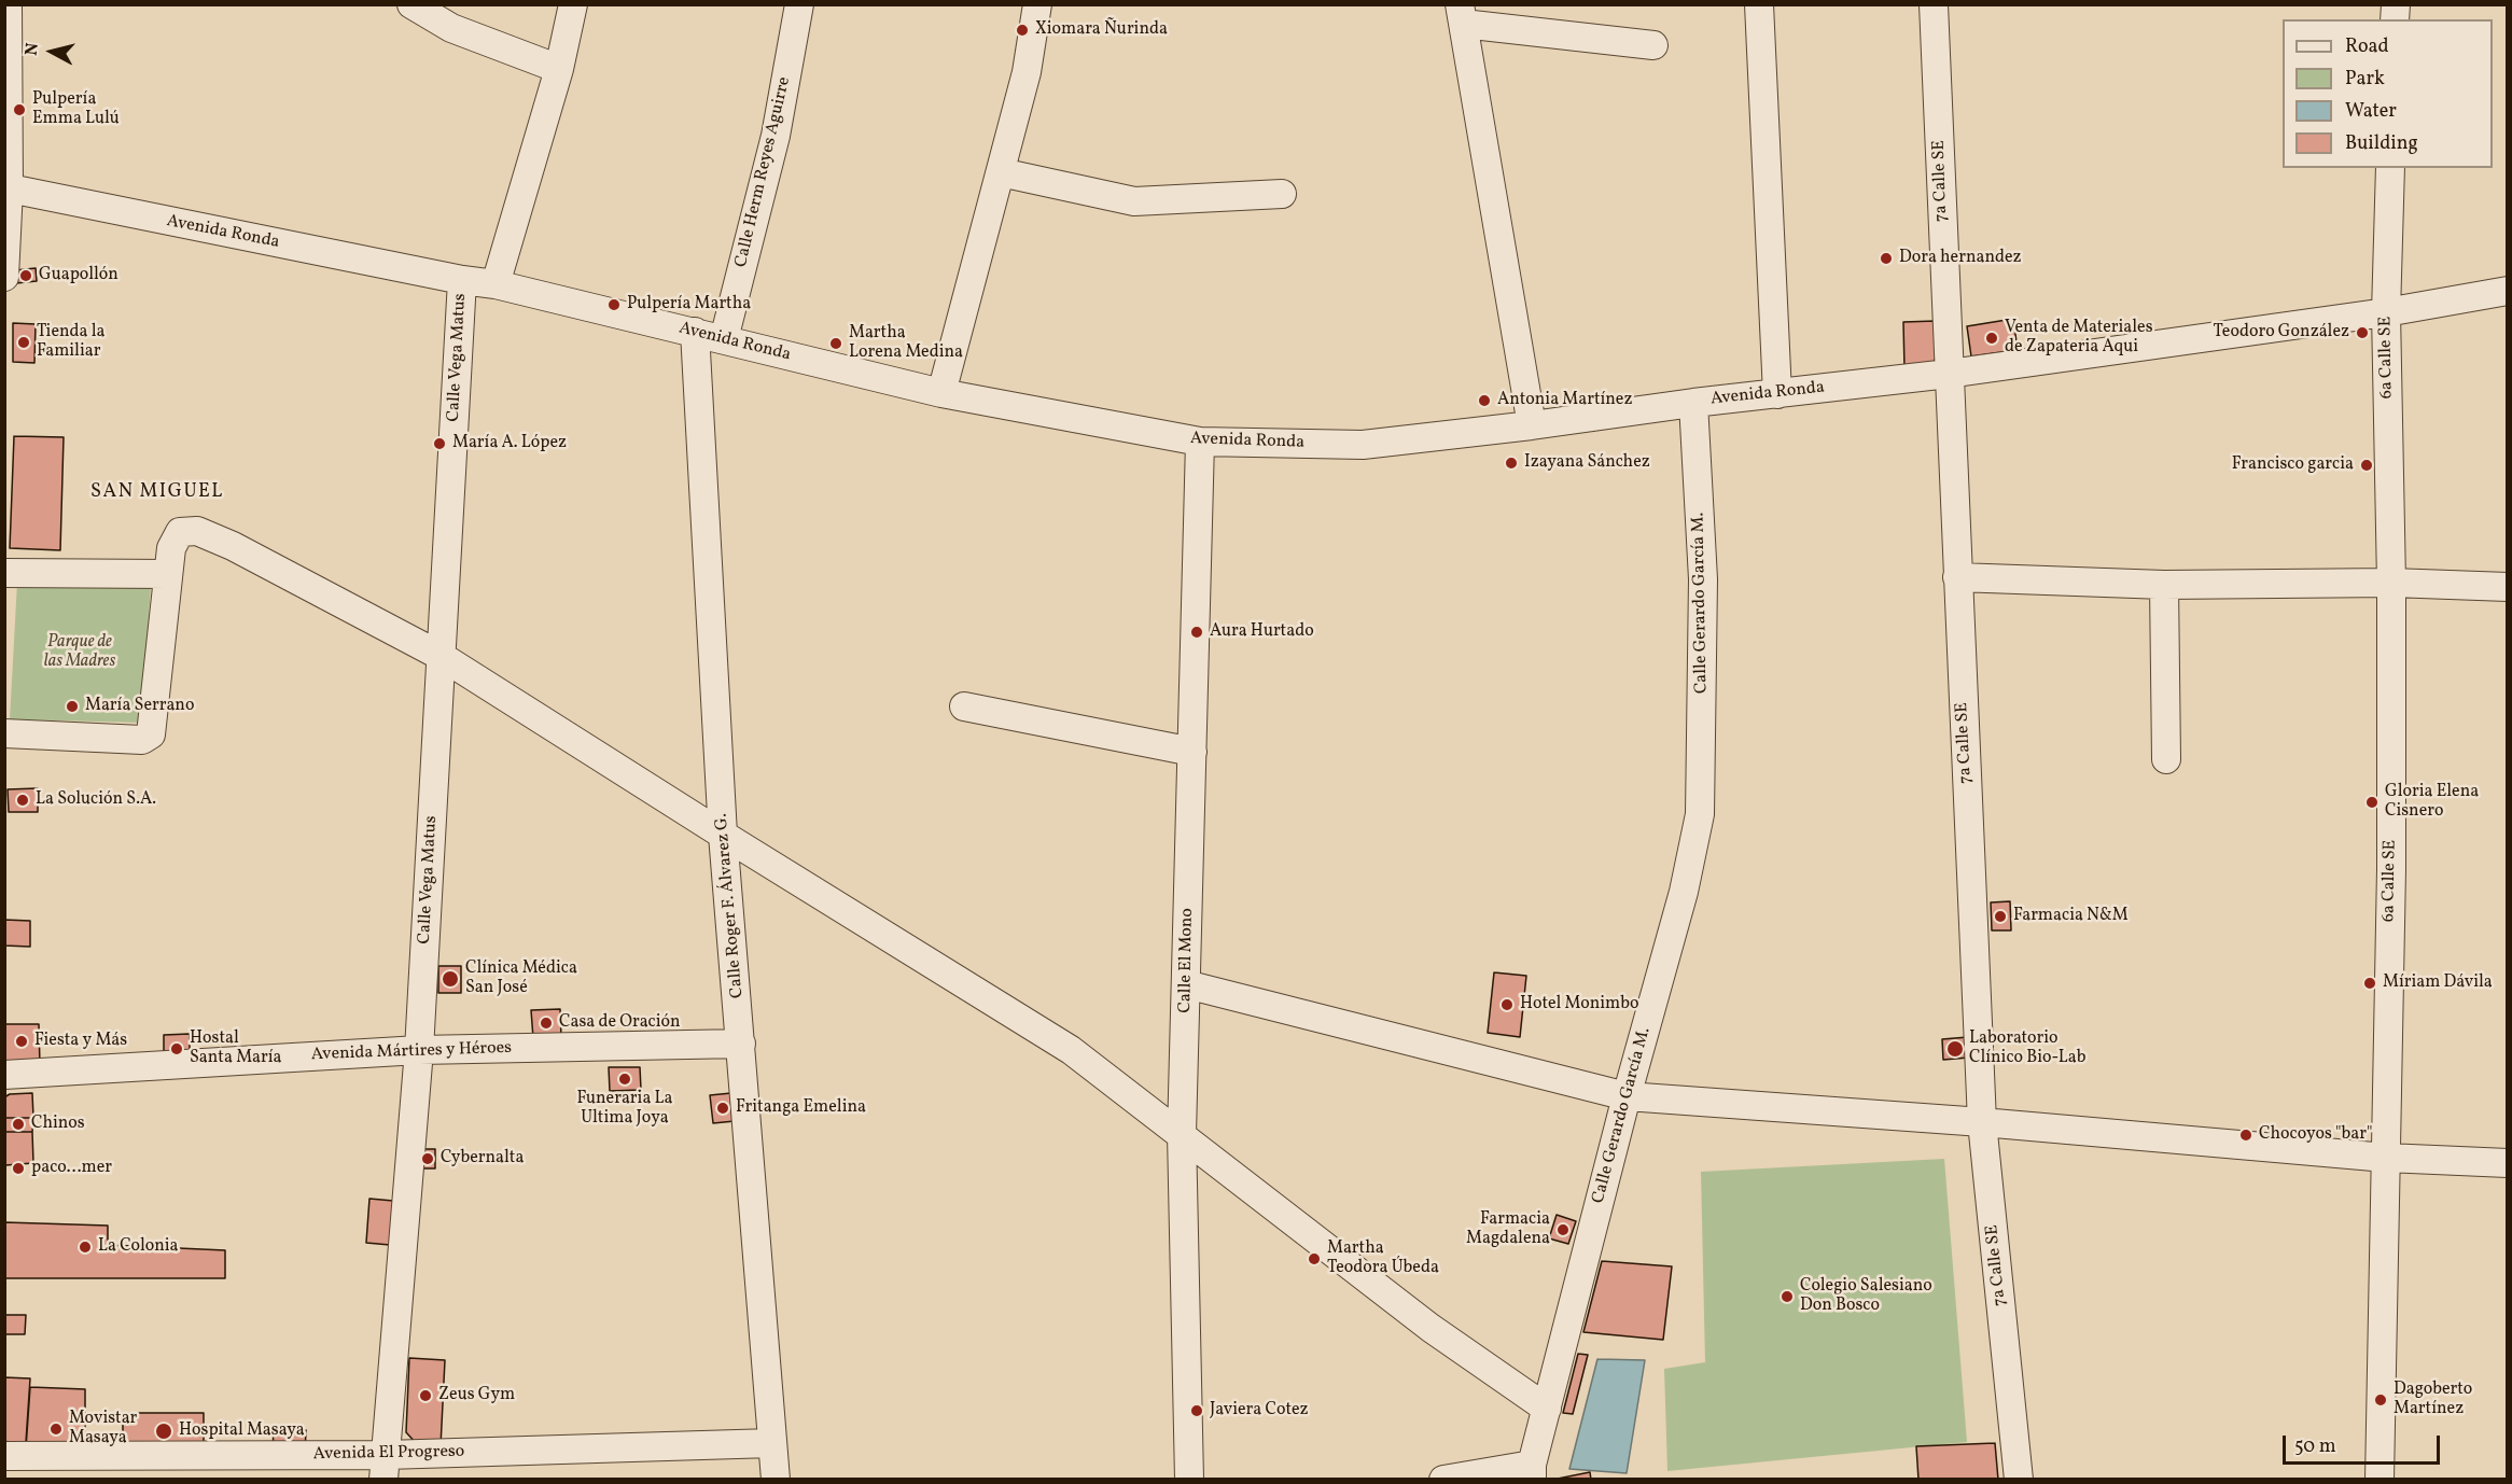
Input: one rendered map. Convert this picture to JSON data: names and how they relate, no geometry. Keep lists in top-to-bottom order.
{
  "streets": {
    "street": [
      "Calle Herm Reyes Aguirre",
      "7a Calle SE",
      "Avenida Ronda",
      "Calle Vega Matus",
      "6a Calle SE",
      "Calle Gerardo García M.",
      "Calle Roger F. Álvarez G.",
      "Calle El Mono",
      "Avenida Mártires y Héroes",
      "Avenida El Progreso"
    ]
  },
  "crossings": [
    ["Calle Herm Reyes Aguirre", "Avenida Ronda"],
    ["7a Calle SE", "Avenida Ronda"],
    ["Avenida Ronda", "Calle Vega Matus"],
    ["Avenida Ronda", "6a Calle SE"],
    ["Avenida Ronda", "Calle Gerardo García M."],
    ["Avenida Ronda", "Calle Roger F. Álvarez G."],
    ["Avenida Ronda", "Calle El Mono"],
    ["Calle Vega Matus", "Avenida Mártires y Héroes"],
    ["Calle Vega Matus", "Avenida El Progreso"],
    ["Calle Roger F. Álvarez G.", "Avenida Mártires y Héroes"],
    ["Calle Roger F. Álvarez G.", "Avenida El Progreso"]
  ],
  "districts": ["SAN MIGUEL"],
  "parks": ["Parque de las Madres"],
  "places": [
    "Xiomara Ñurinda",
    "Pulpería Emma Lulú",
    "Dora hernandez",
    "Guapollón",
    "Pulpería Martha",
    "Teodoro González",
    "Venta de Materiales de Zapateria Aqui",
    "Tienda la Familiar",
    "Martha Lorena Medina",
    "Antonia Martínez",
    "María A. López",
    "Izayana Sánchez",
    "Francisco garcia",
    "Aura Hurtado",
    "María Serrano",
    "La Solución S.A.",
    "Gloria Elena Cisnero",
    "Farmacia N&M",
    "Clínica Médica San José",
    "Míriam Dávila",
    "Hotel Monimbo",
    "Casa de Oración",
    "Fiesta y Más",
    "Hostal Santa María",
    "Laboratorio Clínico Bio-Lab",
    "Funeraria La Ultima Joya",
    "Fritanga Emelina",
    "Chinos",
    "Chocoyos \"bar\"",
    "Cybernalta",
    "paco...mer",
    "Farmacia Magdalena",
    "La Colonia",
    "Martha Teodora Úbeda",
    "Colegio Salesiano Don Bosco",
    "Zeus Gym",
    "Dagoberto Martínez",
    "Javiera Cotez",
    "Movistar Masaya",
    "Hospital Masaya"
  ],
  "legend": [
    "Road",
    "Park",
    "Water",
    "Building"
  ],
  "scale_bar": "50 m",
  "north": "left"
}
